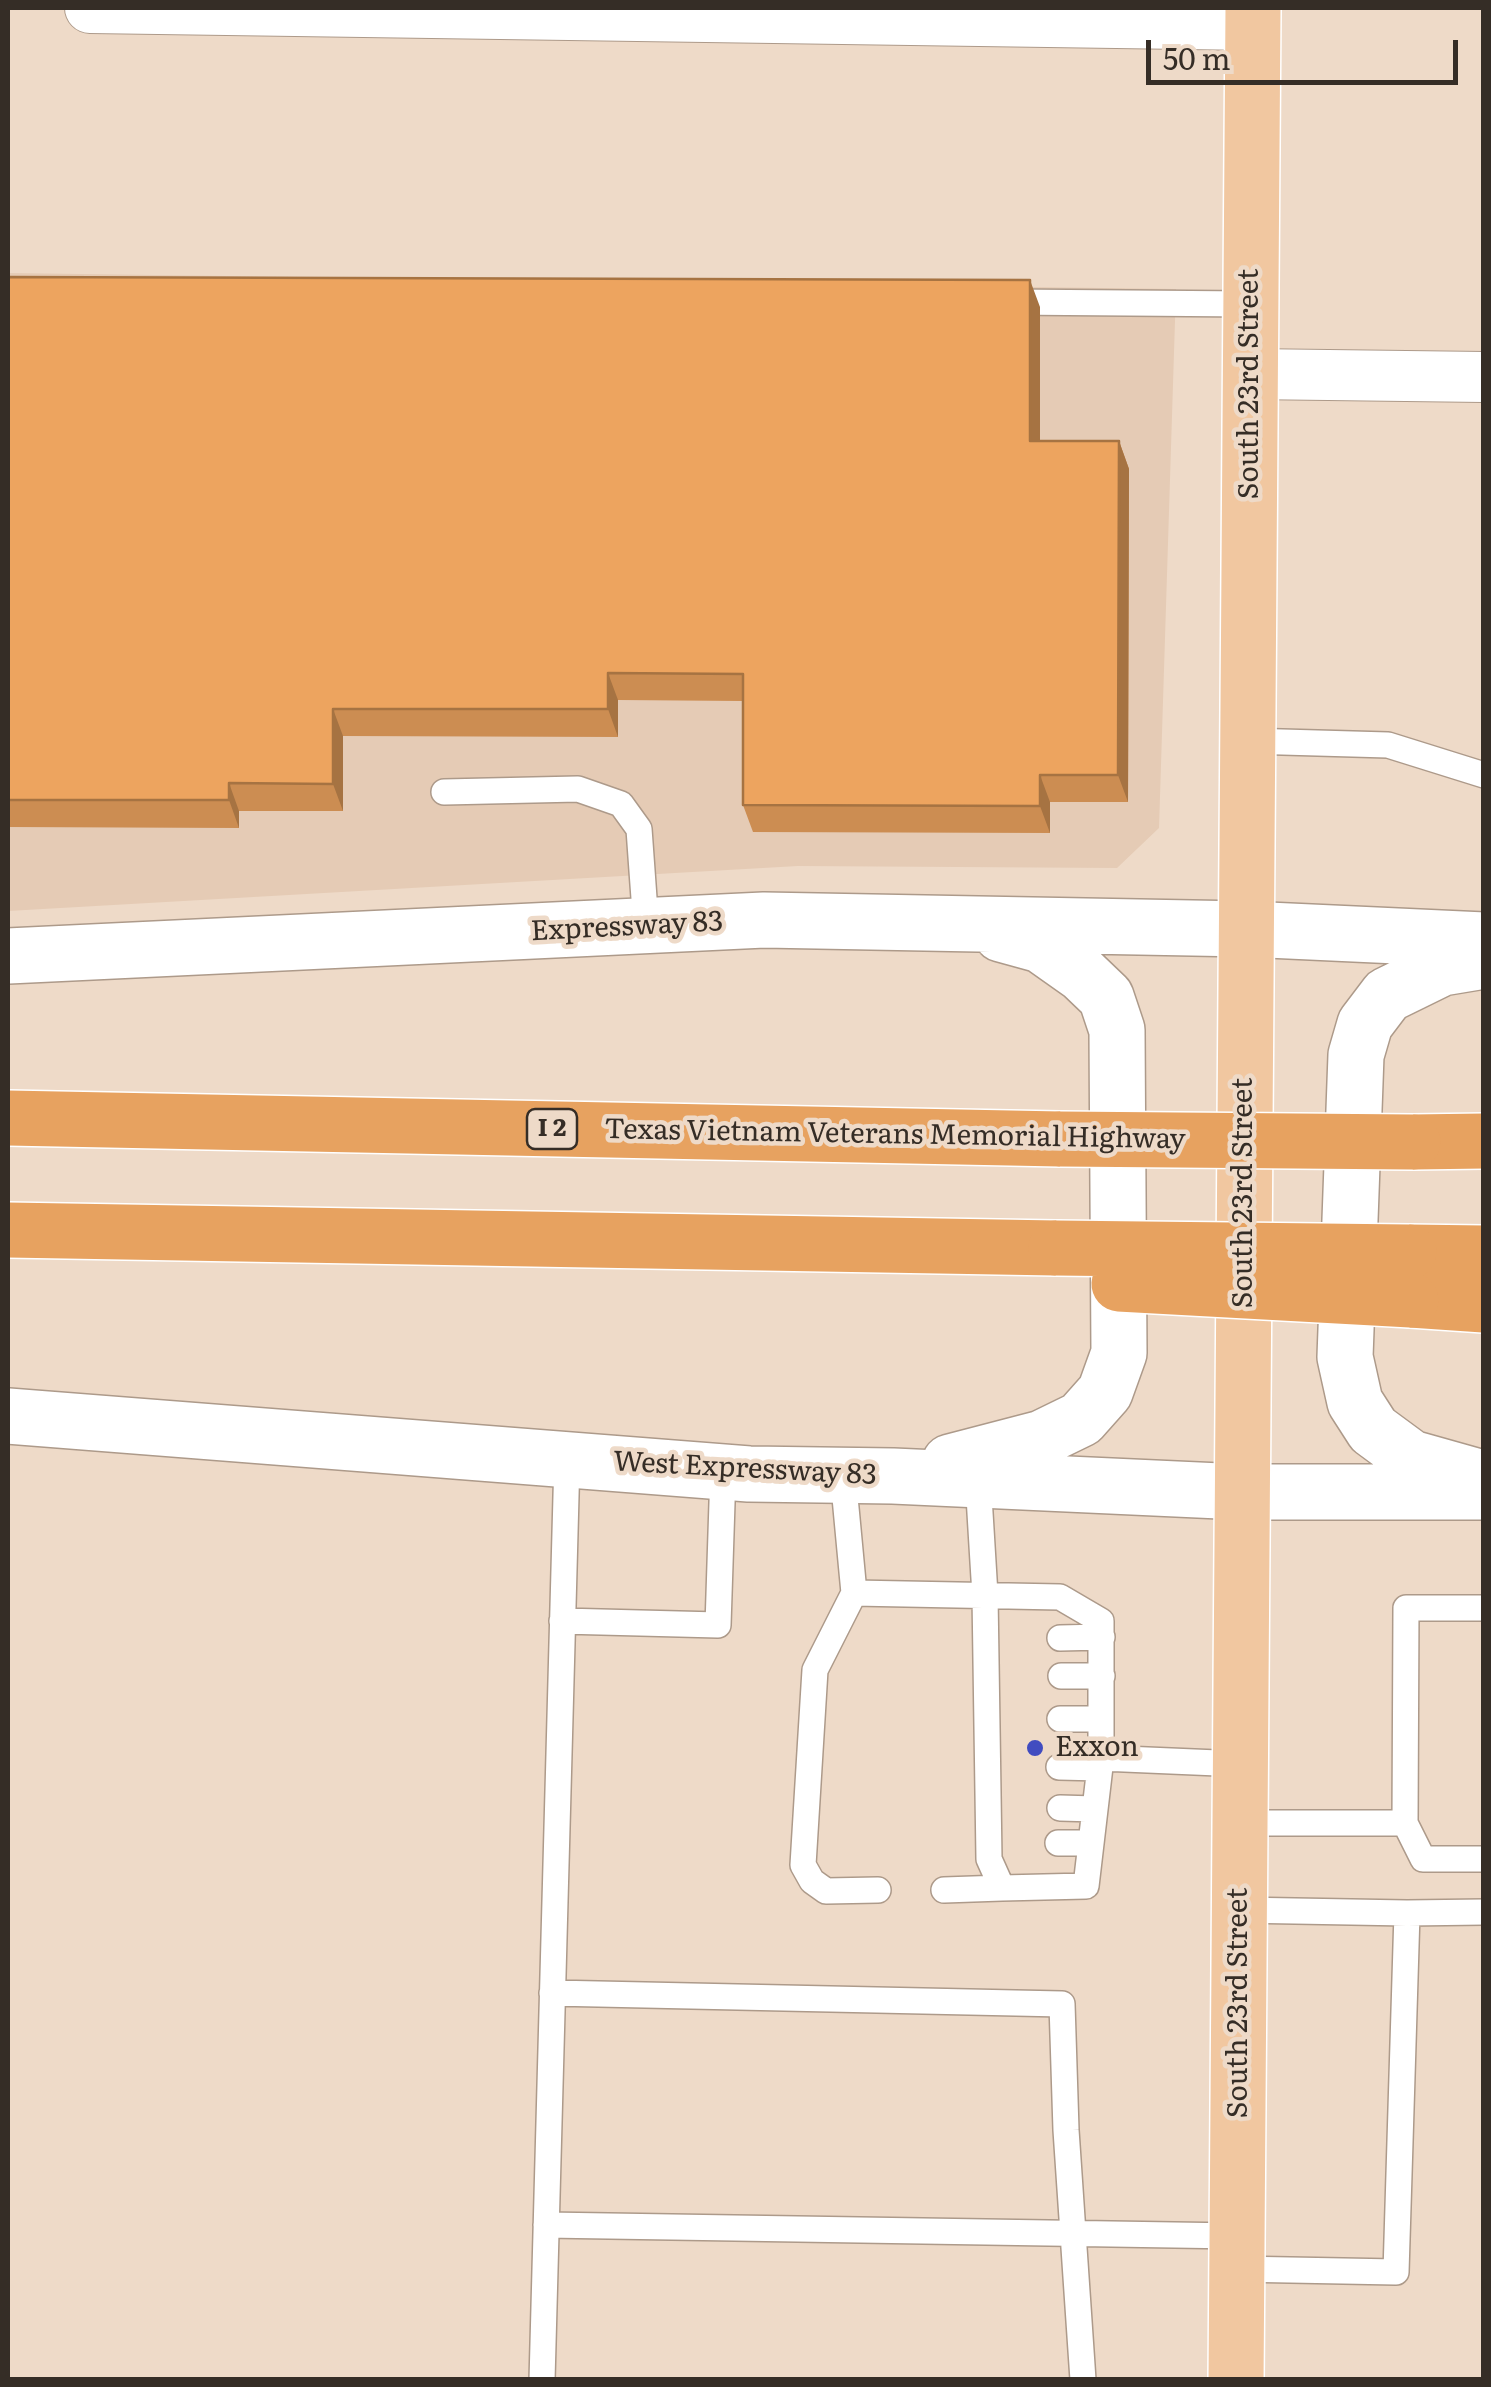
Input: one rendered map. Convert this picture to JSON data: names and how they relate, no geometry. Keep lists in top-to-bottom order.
{
  "streets": {
    "highway": ["I 2", "Texas Vietnam Veterans Memorial Highway"],
    "main road": ["South 23rd Street", "Expressway 83", "West Expressway 83"]
  },
  "crossings": [
    ["South 23rd Street", "Expressway 83"],
    ["South 23rd Street", "West Expressway 83"]
  ],
  "places": ["Exxon"],
  "scale_bar": "50 m"
}
